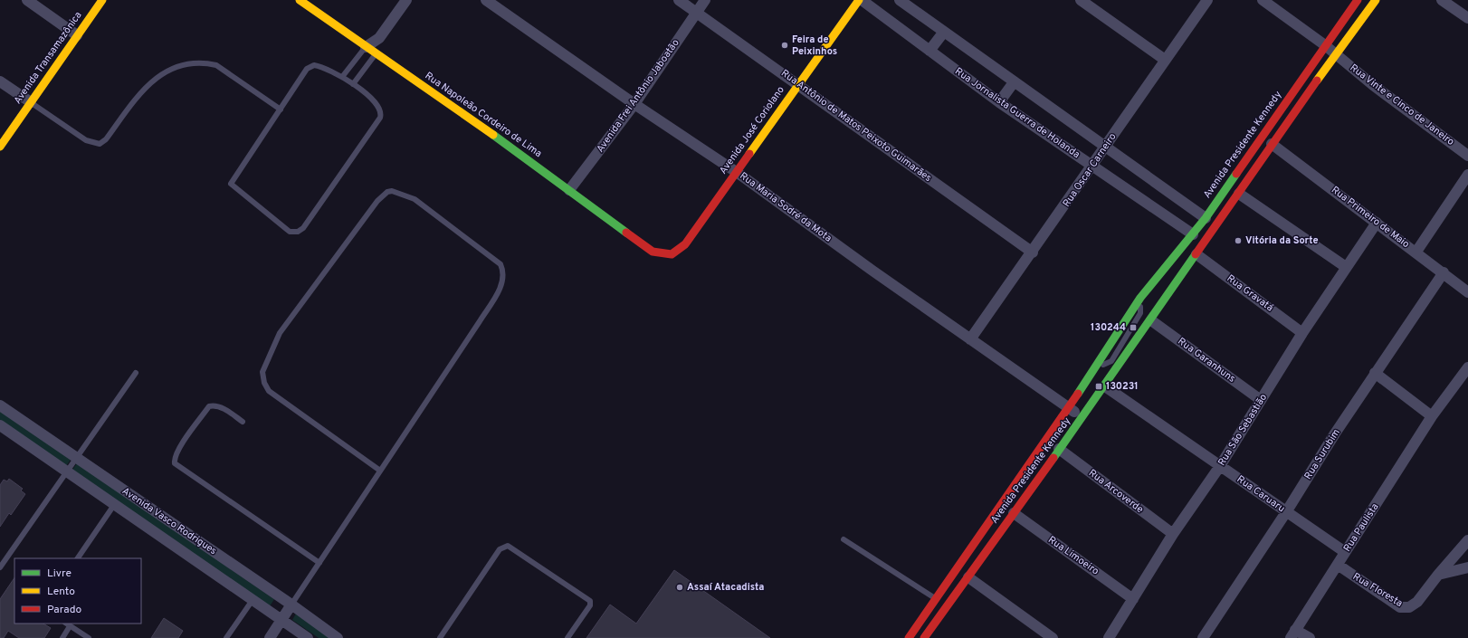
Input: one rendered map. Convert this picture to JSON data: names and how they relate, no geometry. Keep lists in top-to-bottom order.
{
  "streets": {
    "main road": [
      "Avenida Transamazônica",
      "Rua Napoleão Cordeiro de Lima",
      "Avenida José Coriolano",
      "Avenida Presidente Kennedy"
    ],
    "street": [
      "Avenida Frei Antônio Jaboatão",
      "Rua Vinte e Cinco de Janeiro",
      "Rua Jornalista Guerra de Holanda",
      "Rua Antônio de Matos Peixoto Guimarães",
      "Rua Oscar Carneiro",
      "Rua Maria Sodré da Mota",
      "Rua Primeiro de Maio",
      "Rua Gravatá",
      "Rua Garanhuns",
      "Rua São Sebastião",
      "Rua Surubim",
      "Rua Arcoverde",
      "Rua Caruaru",
      "Avenida Vasco Rodrigues",
      "Rua Paulista",
      "Rua Limoeiro",
      "Rua Floresta"
    ]
  },
  "crossings": [
    ["Avenida Frei Antônio Jaboatão", "Rua Napoleão Cordeiro de Lima"],
    ["Avenida Frei Antônio Jaboatão", "Rua Antônio de Matos Peixoto Guimarães"],
    ["Avenida Frei Antônio Jaboatão", "Rua Maria Sodré da Mota"],
    ["Rua Vinte e Cinco de Janeiro", "Avenida Presidente Kennedy"],
    ["Rua Jornalista Guerra de Holanda", "Avenida Presidente Kennedy"],
    ["Rua Jornalista Guerra de Holanda", "Rua Oscar Carneiro"],
    ["Rua Napoleão Cordeiro de Lima", "Avenida José Coriolano"],
    ["Rua Antônio de Matos Peixoto Guimarães", "Avenida José Coriolano"],
    ["Rua Antônio de Matos Peixoto Guimarães", "Rua Oscar Carneiro"],
    ["Avenida José Coriolano", "Rua Maria Sodré da Mota"],
    ["Avenida Presidente Kennedy", "Rua Maria Sodré da Mota"],
    ["Avenida Presidente Kennedy", "Rua Primeiro de Maio"],
    ["Avenida Presidente Kennedy", "Rua Gravatá"],
    ["Avenida Presidente Kennedy", "Rua Garanhuns"],
    ["Avenida Presidente Kennedy", "Rua Arcoverde"],
    ["Avenida Presidente Kennedy", "Rua Caruaru"],
    ["Avenida Presidente Kennedy", "Rua Limoeiro"],
    ["Rua Oscar Carneiro", "Rua Maria Sodré da Mota"],
    ["Rua Primeiro de Maio", "Rua São Sebastião"],
    ["Rua Primeiro de Maio", "Rua Surubim"],
    ["Rua Gravatá", "Rua São Sebastião"],
    ["Rua Garanhuns", "Rua São Sebastião"],
    ["Rua São Sebastião", "Rua Arcoverde"],
    ["Rua São Sebastião", "Rua Caruaru"],
    ["Rua São Sebastião", "Rua Limoeiro"],
    ["Rua Surubim", "Rua Caruaru"],
    ["Rua Caruaru", "Rua Paulista"],
    ["Rua Paulista", "Rua Floresta"]
  ],
  "places": {
    "other": ["Feira de Peixinhos", "Vitória da Sorte", "Assaí Atacadista"],
    "transit": ["130244", "130231"]
  },
  "legend": ["Livre", "Lento", "Parado"]
}
